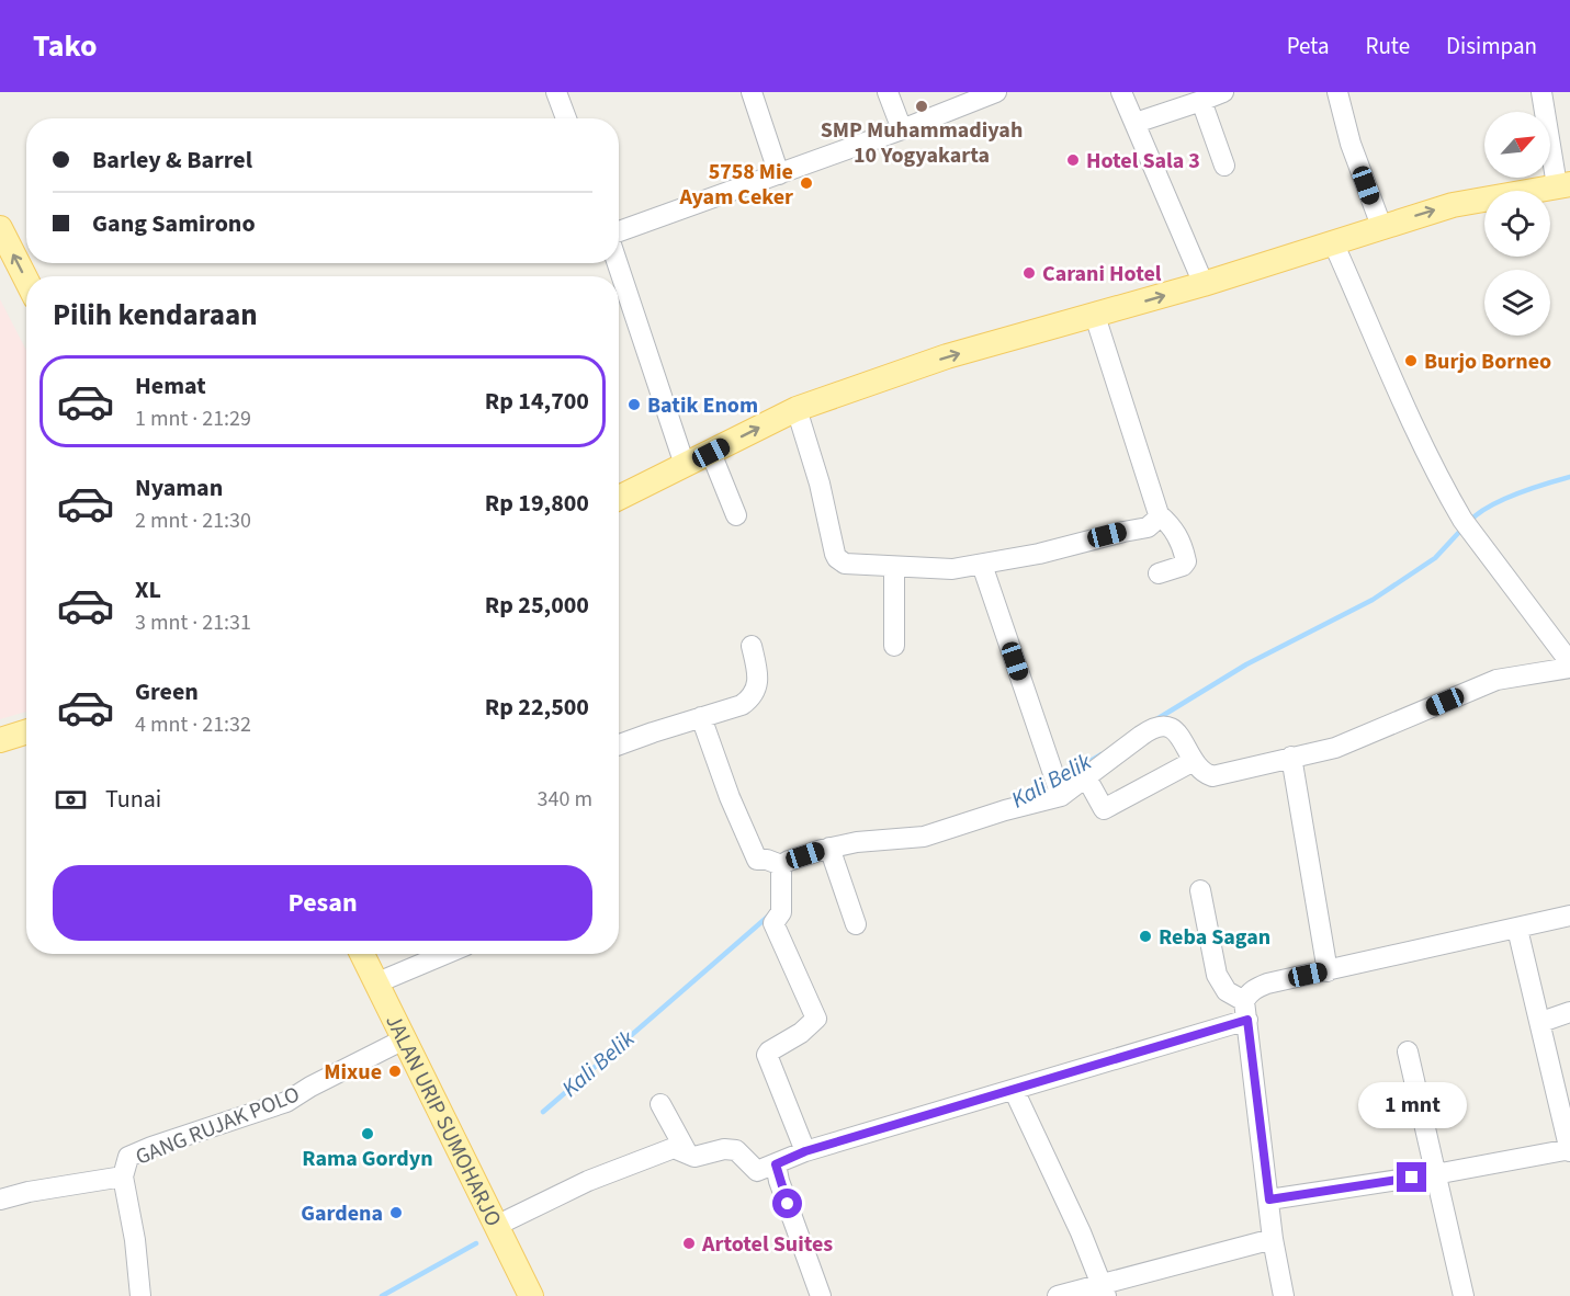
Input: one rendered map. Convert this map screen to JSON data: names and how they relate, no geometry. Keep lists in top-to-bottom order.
{
  "streets": {
    "main road": ["JALAN URIP SUMOHARJO"],
    "street": ["GANG RUJAK POLO"]
  },
  "crossings": [
    ["JALAN URIP SUMOHARJO", "GANG RUJAK POLO"]
  ],
  "water": ["Kali Belik"],
  "places": [
    "SMP Muhammadiyah 10 Yogyakarta",
    "Hotel Sala 3",
    "5758 Mie Ayam Ceker",
    "Carani Hotel",
    "Burjo Borneo",
    "Batik Enom",
    "Reba Sagan",
    "Mixue",
    "Rama Gordyn",
    "Gardena",
    "Artotel Suites"
  ],
  "north": "top right",
  "page": {
    "header": "Tako",
    "nav": ["Peta", "Rute", "Disimpan"],
    "banner": ["Barley & Barrel", "Gang Samirono"],
    "heading": "Pilih kendaraan",
    "list": [
      {
        "name": "Hemat",
        "note": "1 mnt · 21:29",
        "value": "Rp 14,700"
      },
      {
        "name": "Nyaman",
        "note": "2 mnt · 21:30",
        "value": "Rp 19,800"
      },
      {
        "name": "XL",
        "note": "3 mnt · 21:31",
        "value": "Rp 25,000"
      },
      {
        "name": "Green",
        "note": "4 mnt · 21:32",
        "value": "Rp 22,500"
      }
    ],
    "pay": ["Tunai", "340 m"],
    "buttons": "Pesan",
    "bubble": "1 mnt"
  }
}
